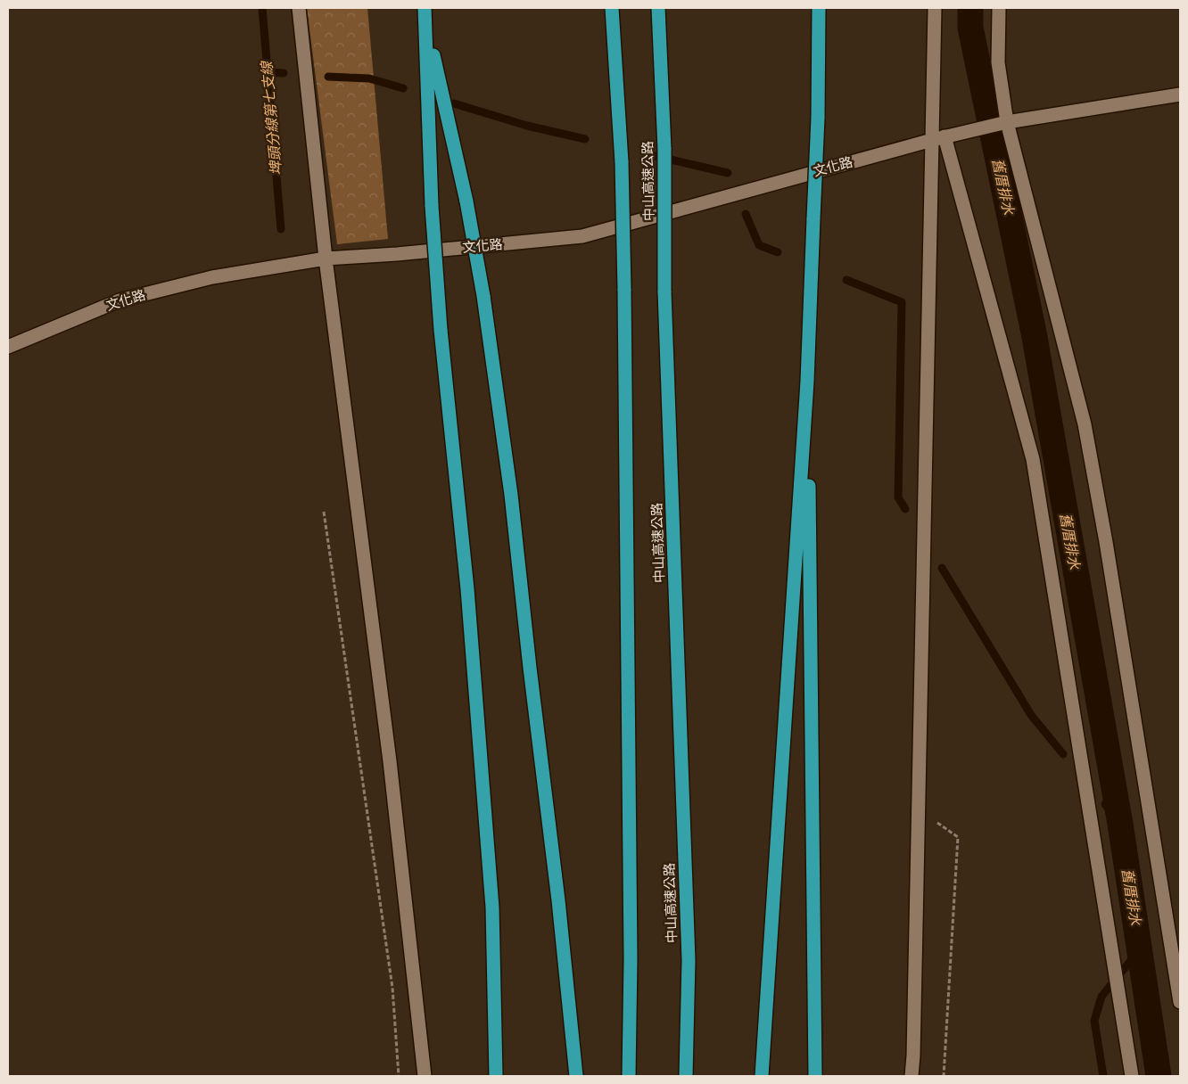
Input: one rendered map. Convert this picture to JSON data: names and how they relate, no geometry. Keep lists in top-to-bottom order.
{
  "streets": {
    "highway": ["中山高速公路"],
    "street": ["文化路"]
  },
  "water": ["埤頭分線第七支線", "舊厝排水"]
}
